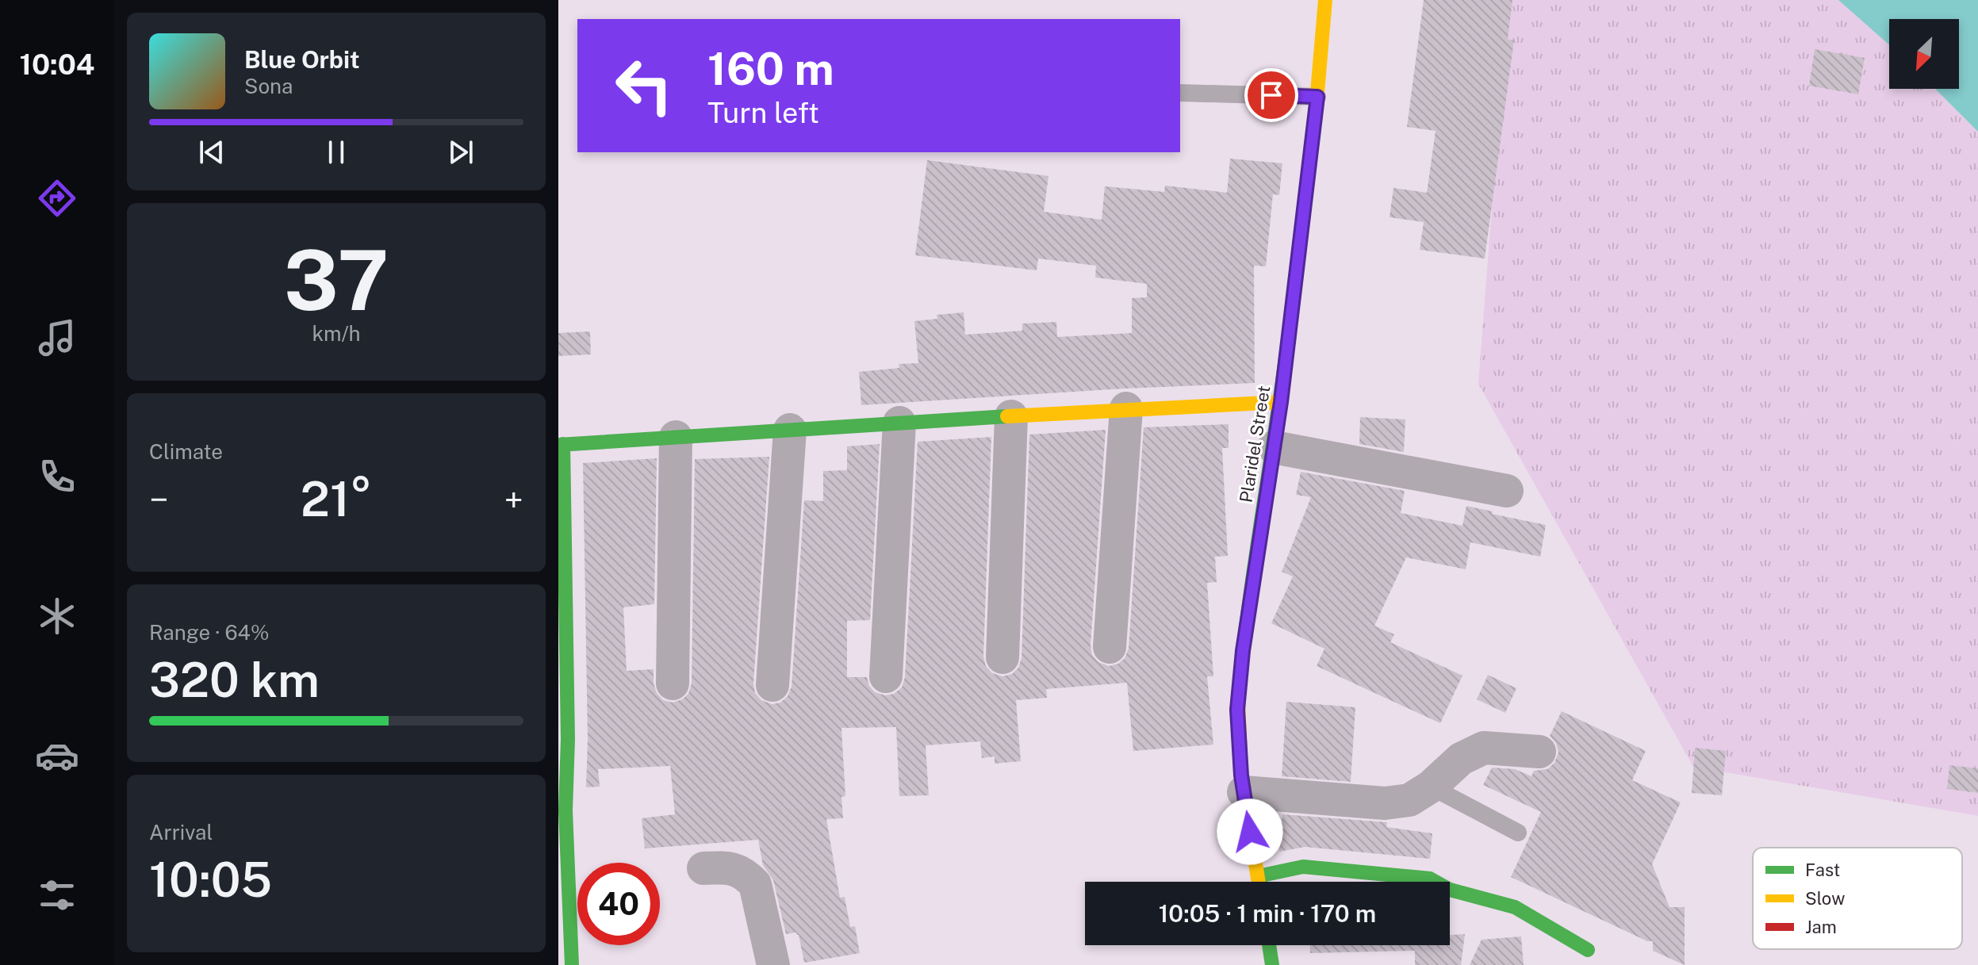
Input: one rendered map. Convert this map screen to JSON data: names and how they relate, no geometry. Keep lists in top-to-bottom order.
{
  "streets": {
    "street": ["Plaridel Street"]
  },
  "legend": ["Fast", "Slow", "Jam"],
  "north": "bottom left",
  "page": {
    "tabs": "10:04",
    "turn": ["160 m", "Turn left"],
    "song": ["Blue Orbit", "Sona"],
    "tile": [
      ["37", "km/h"],
      "Climate",
      ["Range · 64%", "320 km"],
      ["Arrival", "10:05"]
    ],
    "heat": ["−", "21°", "+"],
    "limit": "40",
    "trip": "10:05 · 1 min · 170 m"
  }
}
